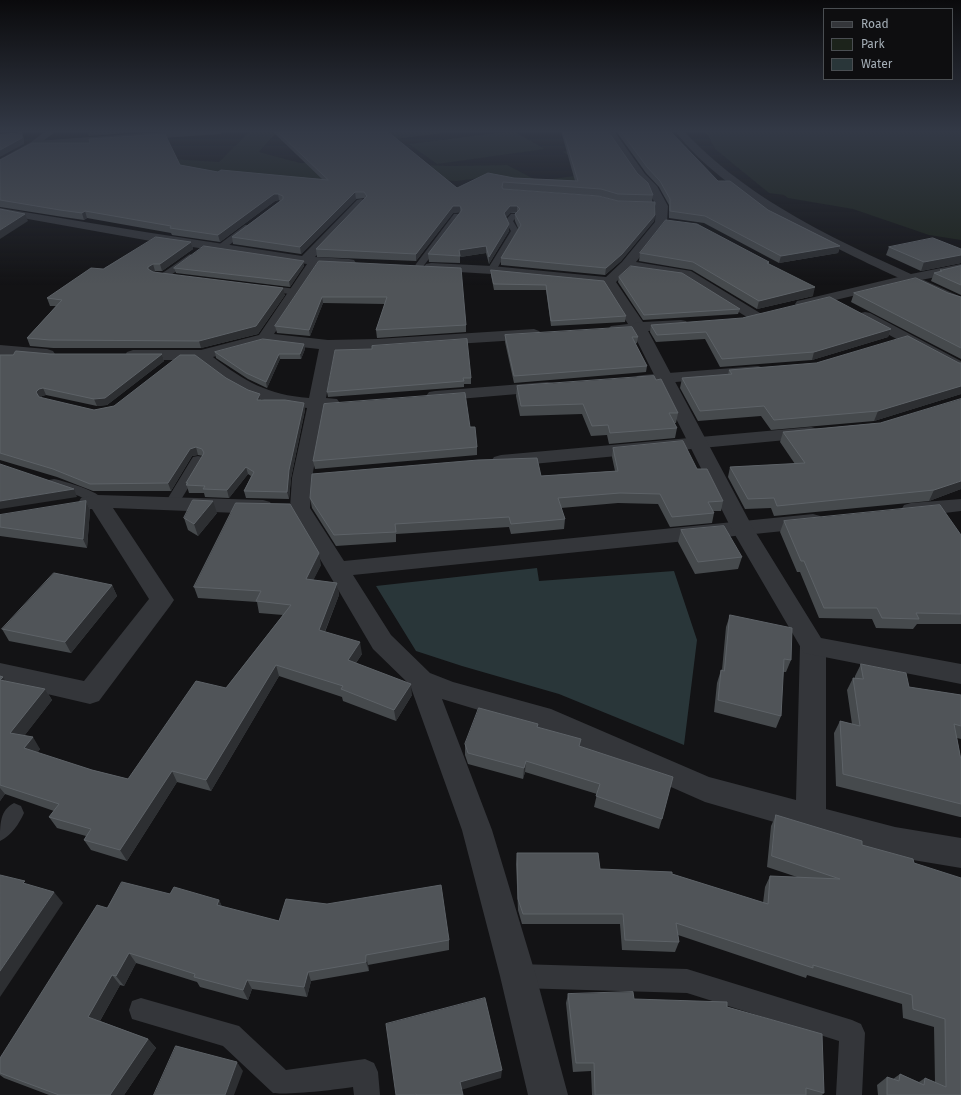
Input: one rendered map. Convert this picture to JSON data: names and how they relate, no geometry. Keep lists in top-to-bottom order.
{
  "legend": ["Road", "Park", "Water"]
}
